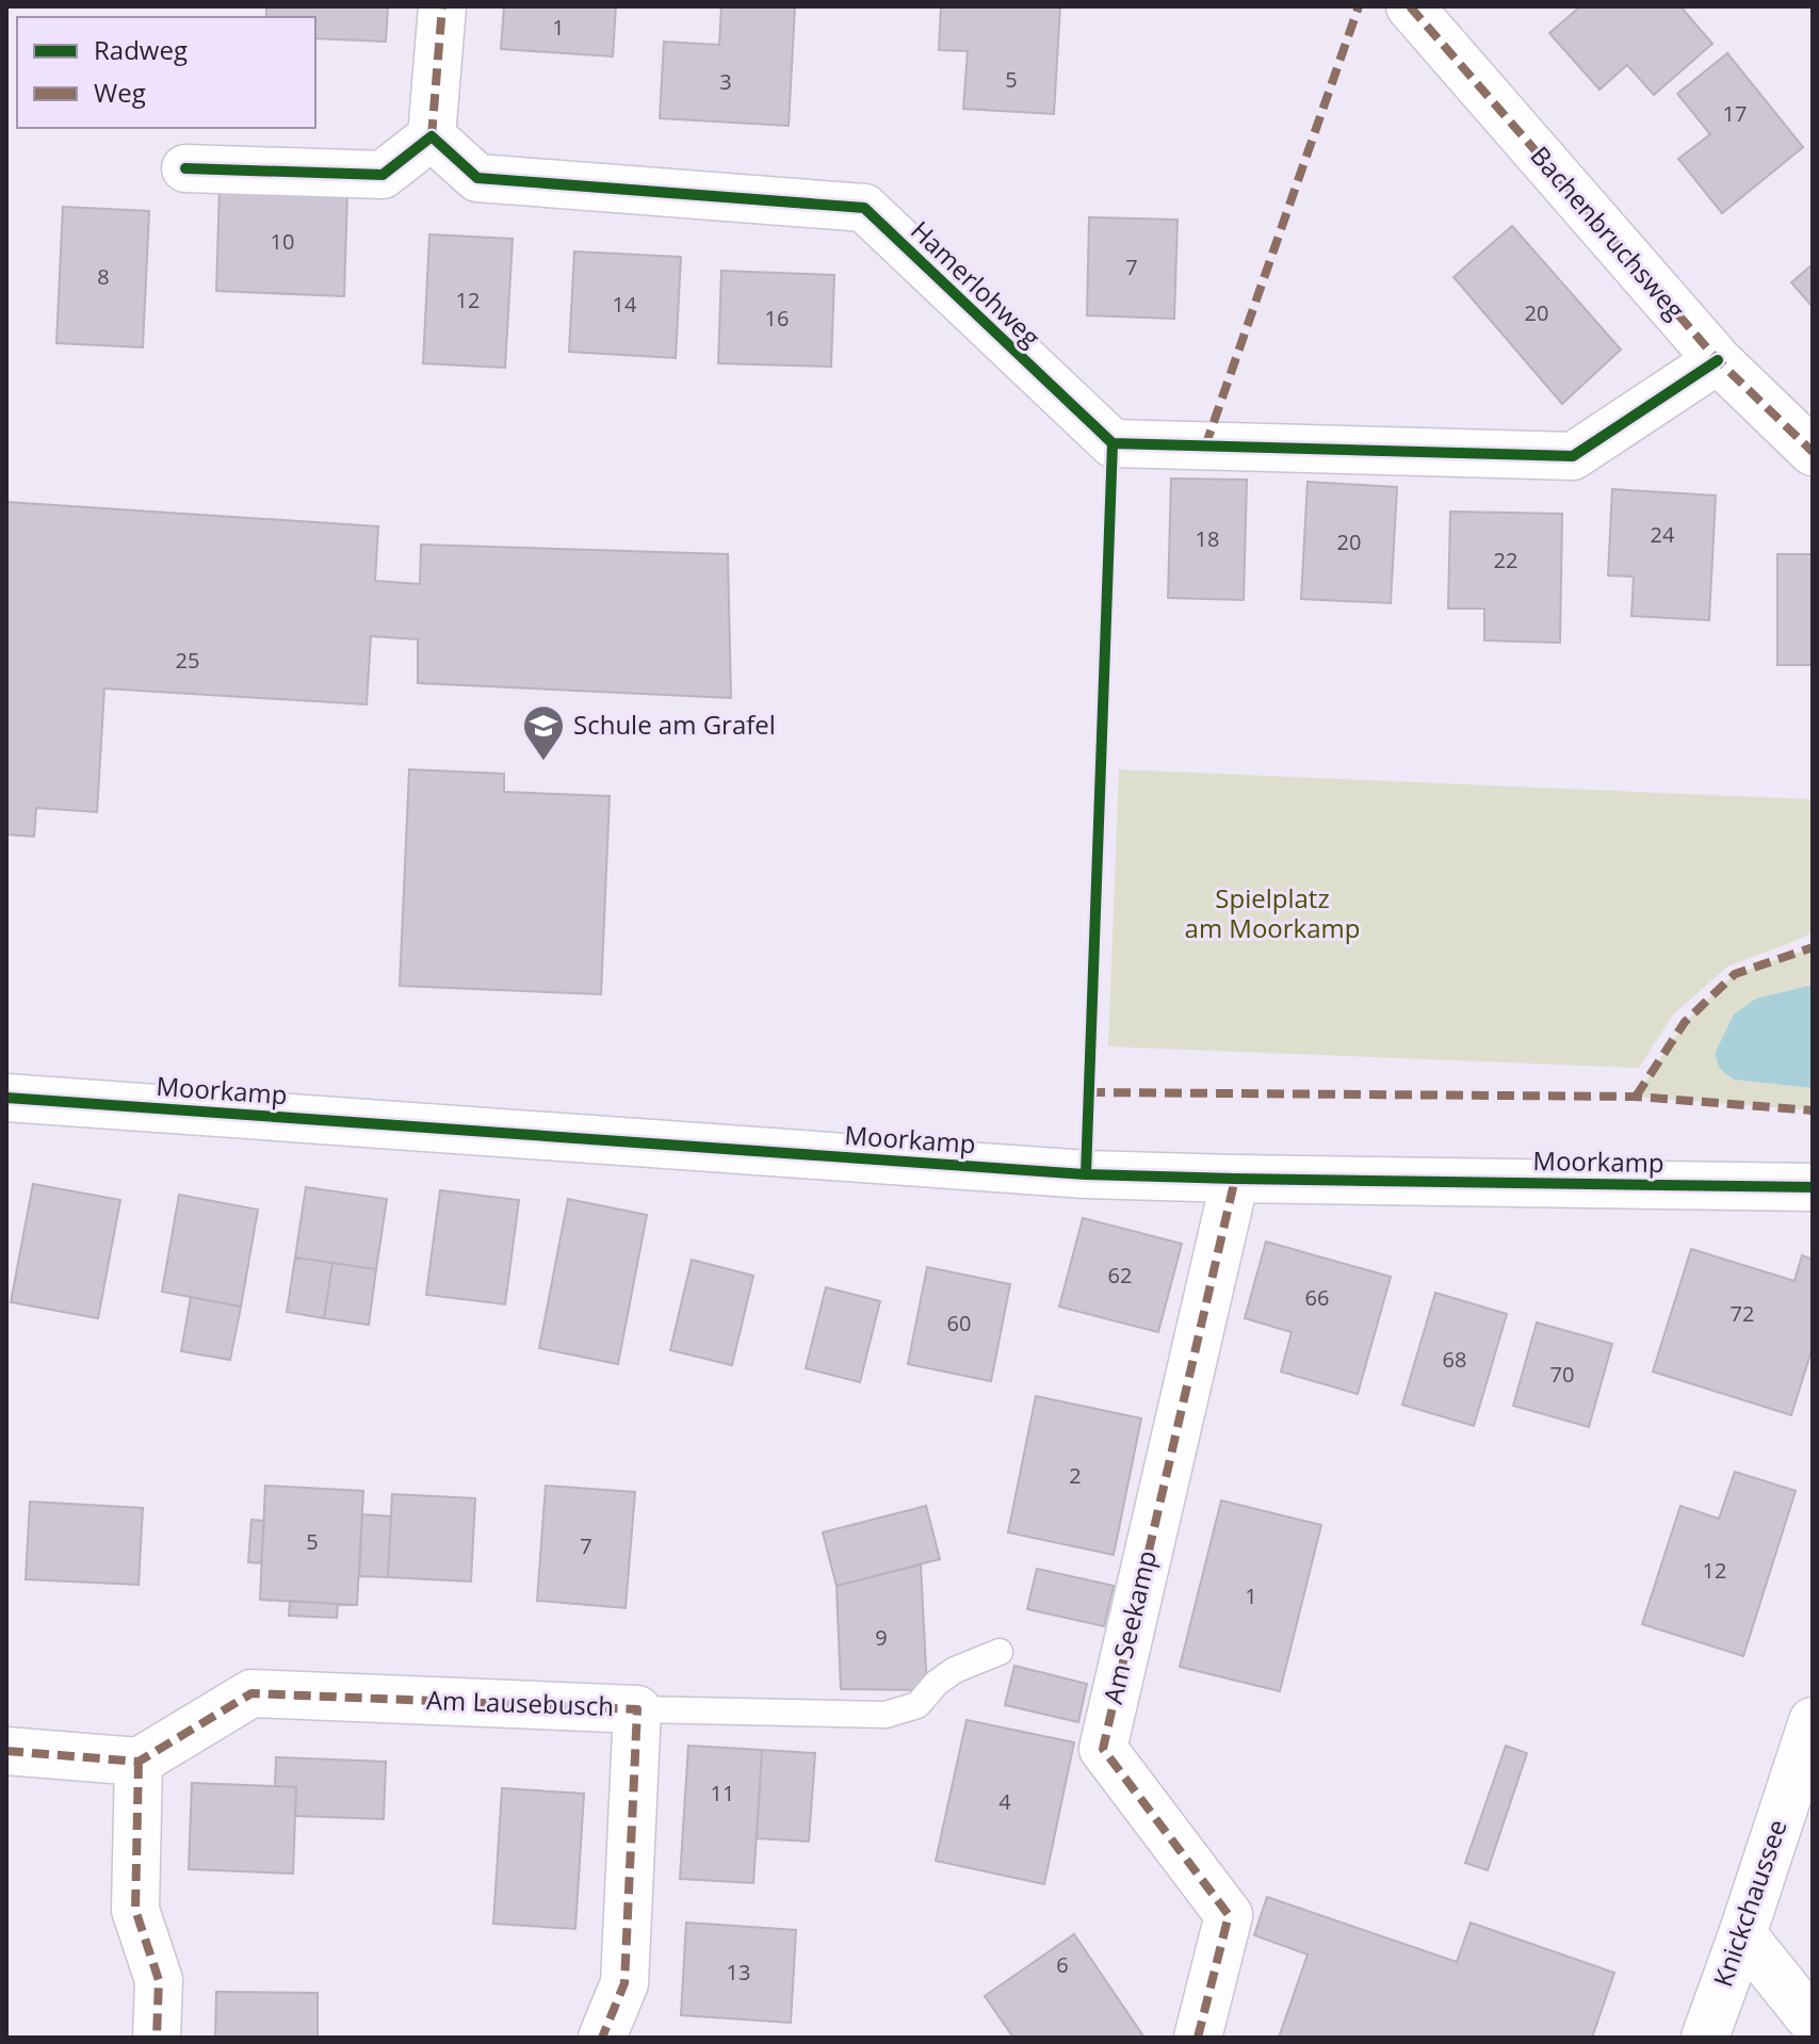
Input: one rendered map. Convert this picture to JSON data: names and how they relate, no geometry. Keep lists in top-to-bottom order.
{
  "streets": {
    "street": [
      "Bachenbruchsweg",
      "Hamerlohweg",
      "Moorkamp",
      "Am Seekamp",
      "Am Lausebusch",
      "Knickchaussee"
    ]
  },
  "crossings": [
    ["Bachenbruchsweg", "Hamerlohweg"],
    ["Moorkamp", "Am Seekamp"]
  ],
  "parks": ["Spielplatz am Moorkamp"],
  "places": {
    "school or university": ["Schule am Grafel"]
  },
  "house_numbers": [
    "1",
    "5",
    "3",
    "17",
    "10",
    "7",
    "8",
    "12",
    "14",
    "20",
    "16",
    "24",
    "18",
    "20",
    "22",
    "25",
    "62",
    "66",
    "72",
    "60",
    "68",
    "70",
    "2",
    "5",
    "7",
    "12",
    "1",
    "9",
    "11",
    "4",
    "6",
    "13"
  ],
  "legend": ["Radweg", "Weg"]
}
